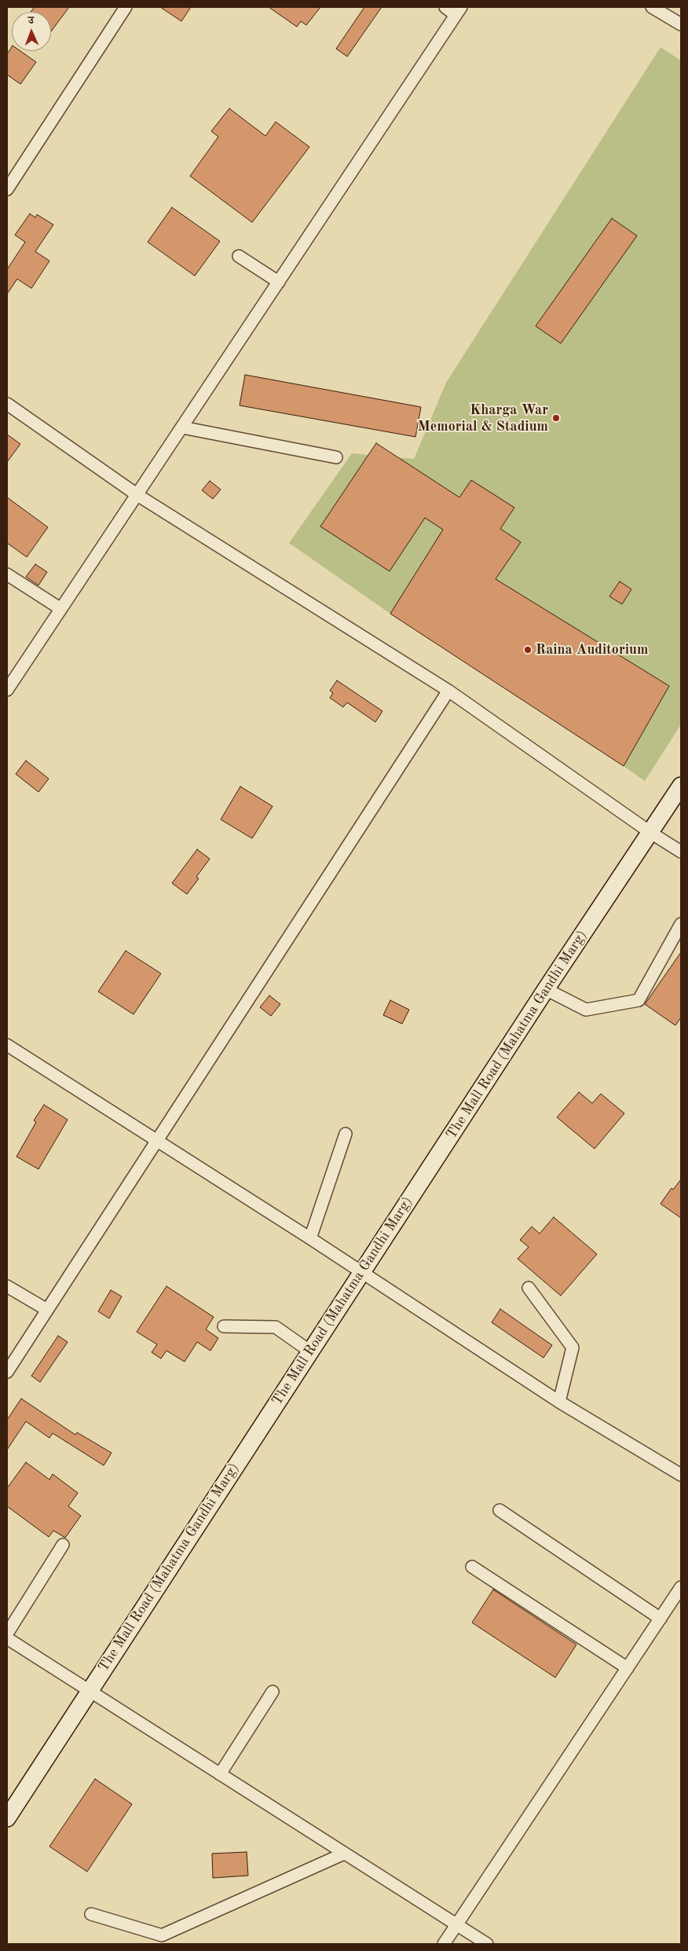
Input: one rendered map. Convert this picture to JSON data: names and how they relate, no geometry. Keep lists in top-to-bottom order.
{
  "streets": {
    "street": ["The Mall Road (Mahatma Gandhi Marg)"]
  },
  "places": ["Kharga War Memorial & Stadium", "Raina Auditorium"],
  "north": "top"
}
